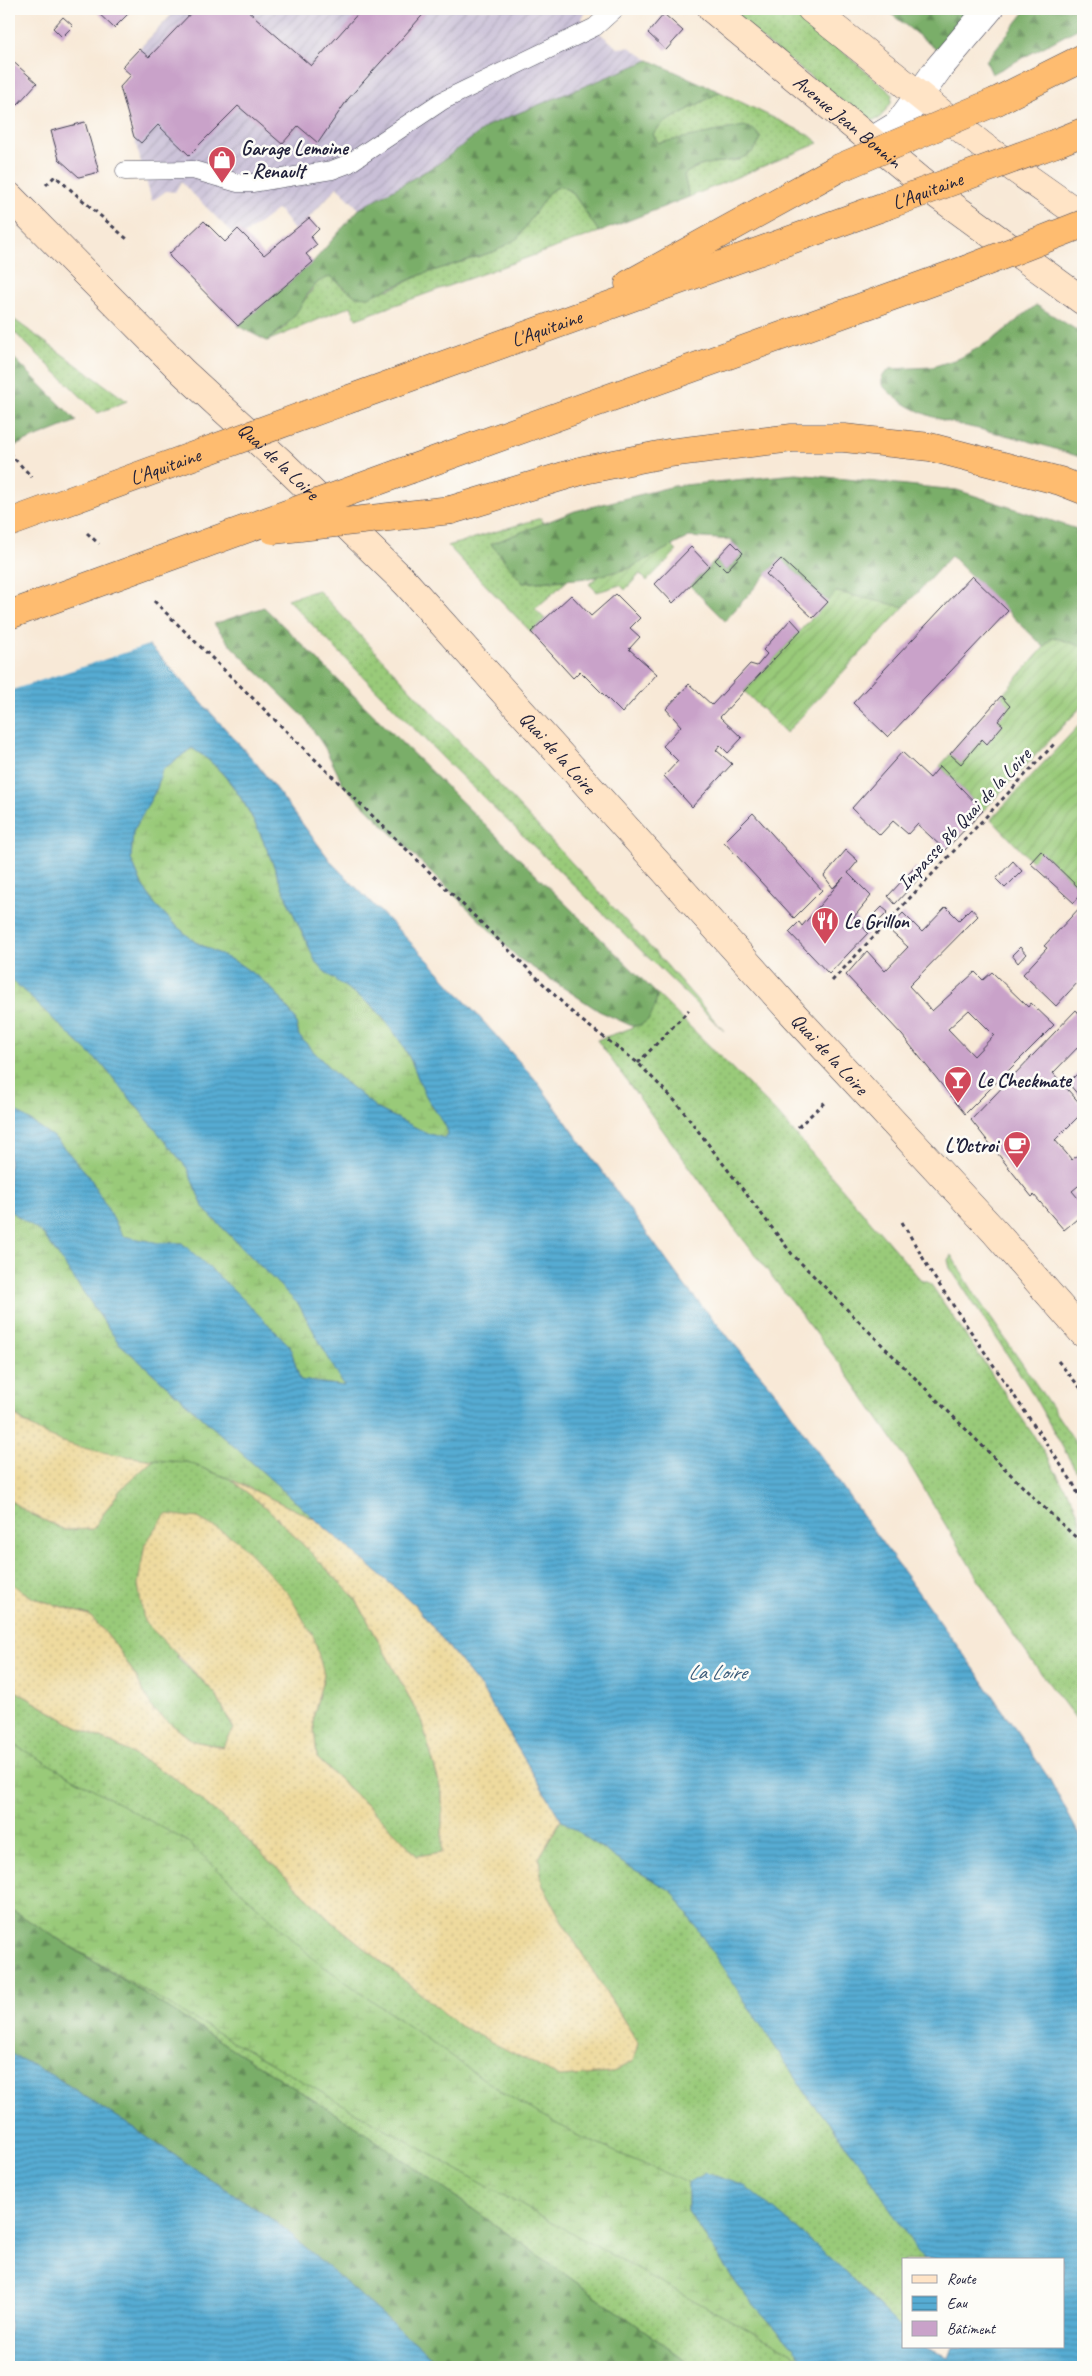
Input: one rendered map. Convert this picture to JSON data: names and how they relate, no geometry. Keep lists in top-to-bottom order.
{
  "streets": {
    "highway": ["L'Aquitaine"],
    "main road": ["Avenue Jean Bonnin", "Quai de la Loire"],
    "path": ["Impasse 8b Quai de la Loire"]
  },
  "water": ["La Loire"],
  "places": {
    "shop": ["Garage Lemoine - Renault"],
    "restaurant": ["Le Grillon"],
    "bar": ["Le Checkmate"],
    "cafe": ["L’Octroi"]
  },
  "legend": ["Route", "Eau", "Bâtiment"]
}
